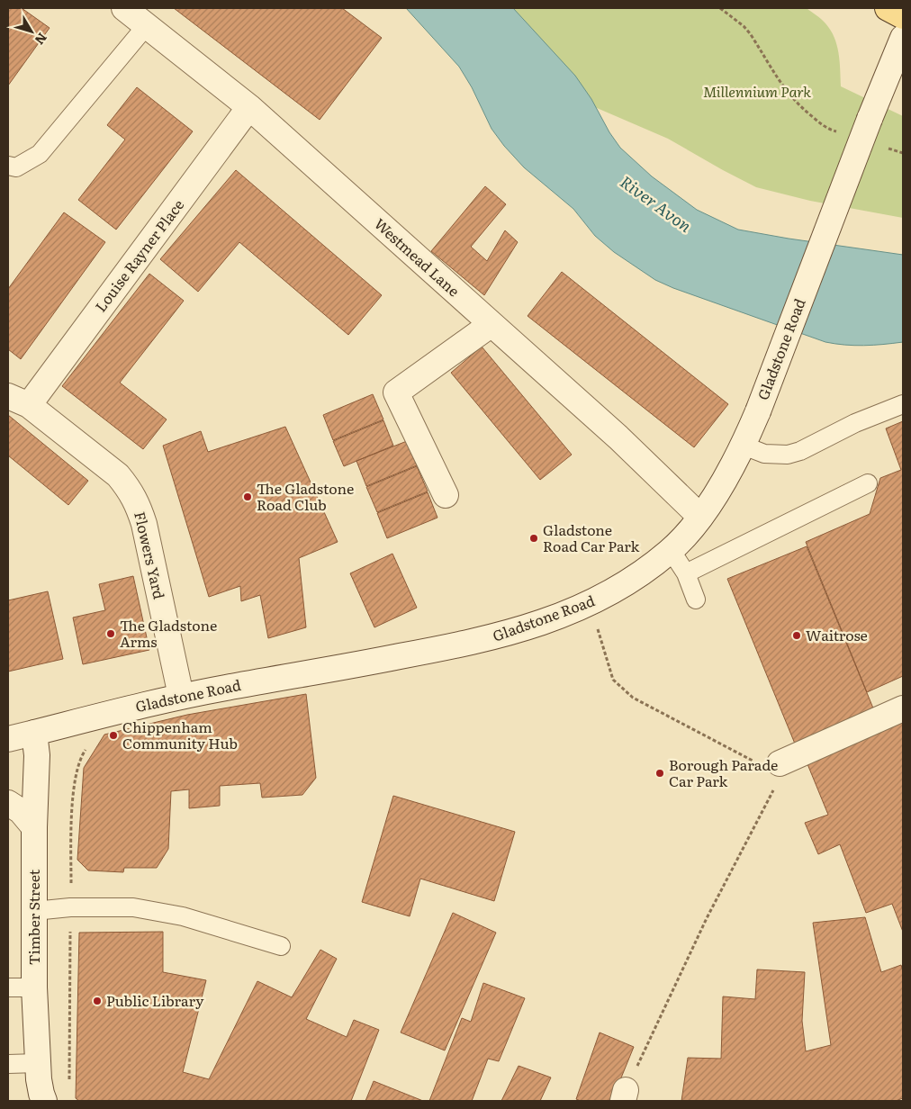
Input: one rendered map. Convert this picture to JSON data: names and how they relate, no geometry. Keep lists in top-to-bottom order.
{
  "streets": {
    "street": [
      "Louise Rayner Place",
      "Westmead Lane",
      "Gladstone Road",
      "Flowers Yard",
      "Timber Street"
    ]
  },
  "crossings": [
    ["Louise Rayner Place", "Westmead Lane"],
    ["Louise Rayner Place", "Flowers Yard"],
    ["Westmead Lane", "Gladstone Road"],
    ["Gladstone Road", "Flowers Yard"],
    ["Gladstone Road", "Timber Street"]
  ],
  "water": ["River Avon"],
  "parks": ["Millennium Park"],
  "places": [
    "The Gladstone Road Club",
    "Gladstone Road Car Park",
    "The Gladstone Arms",
    "Waitrose",
    "Chippenham Community Hub",
    "Borough Parade Car Park",
    "Public Library"
  ],
  "north": "bottom right"
}
